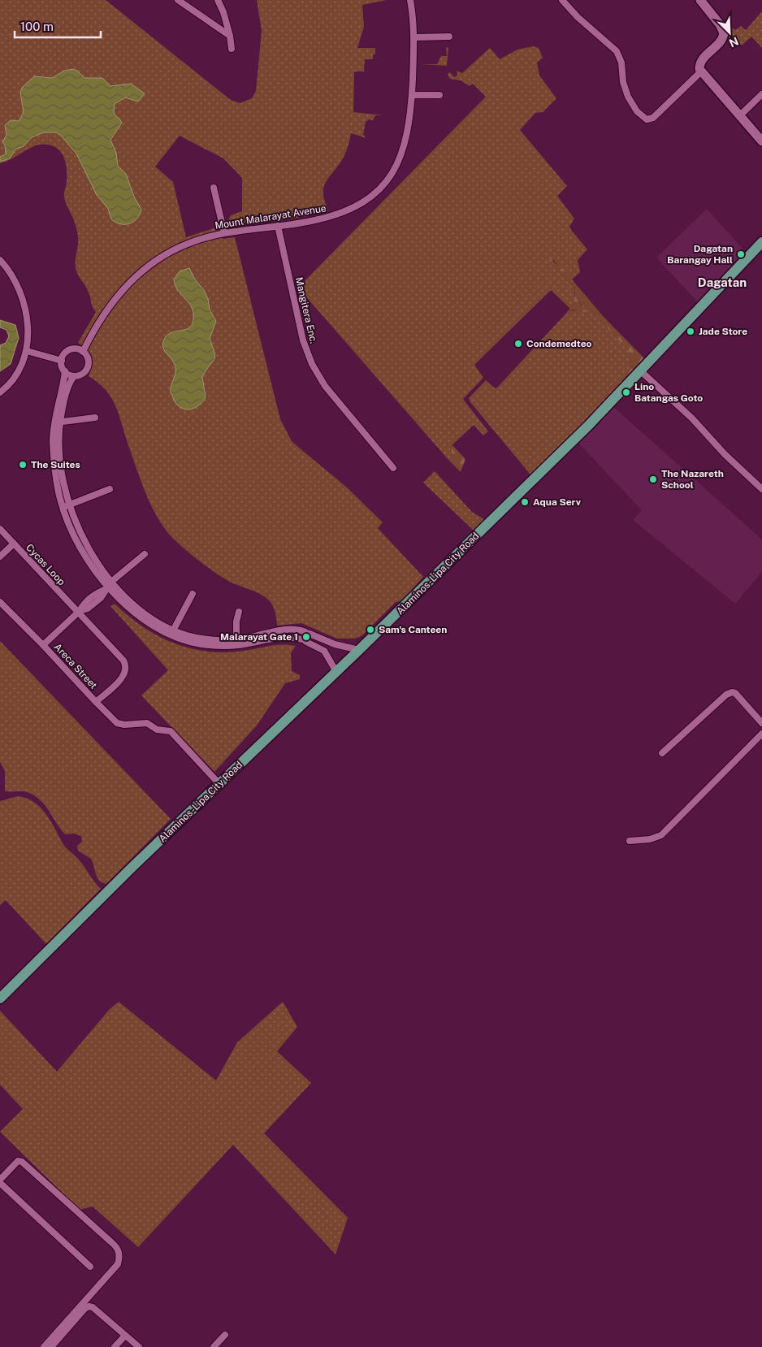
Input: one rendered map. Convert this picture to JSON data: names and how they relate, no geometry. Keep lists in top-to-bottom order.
{
  "streets": {
    "main road": ["Alaminos-Lipa City Road"],
    "street": [
      "Mount Malarayat Avenue",
      "Mangitera Enc.",
      "Cycas Loop",
      "Areca Street"
    ]
  },
  "crossings": [
    ["Mount Malarayat Avenue", "Mangitera Enc."],
    ["Cycas Loop", "Areca Street"]
  ],
  "districts": ["Dagatan"],
  "places": [
    "Dagatan Barangay Hall",
    "Jade Store",
    "Condemedteo",
    "Lino Batangas Goto",
    "The Suites",
    "The Nazareth School",
    "Aqua Serv",
    "Sam's Canteen",
    "Malarayat Gate 1"
  ],
  "scale_bar": "100 m",
  "north": "bottom right"
}
